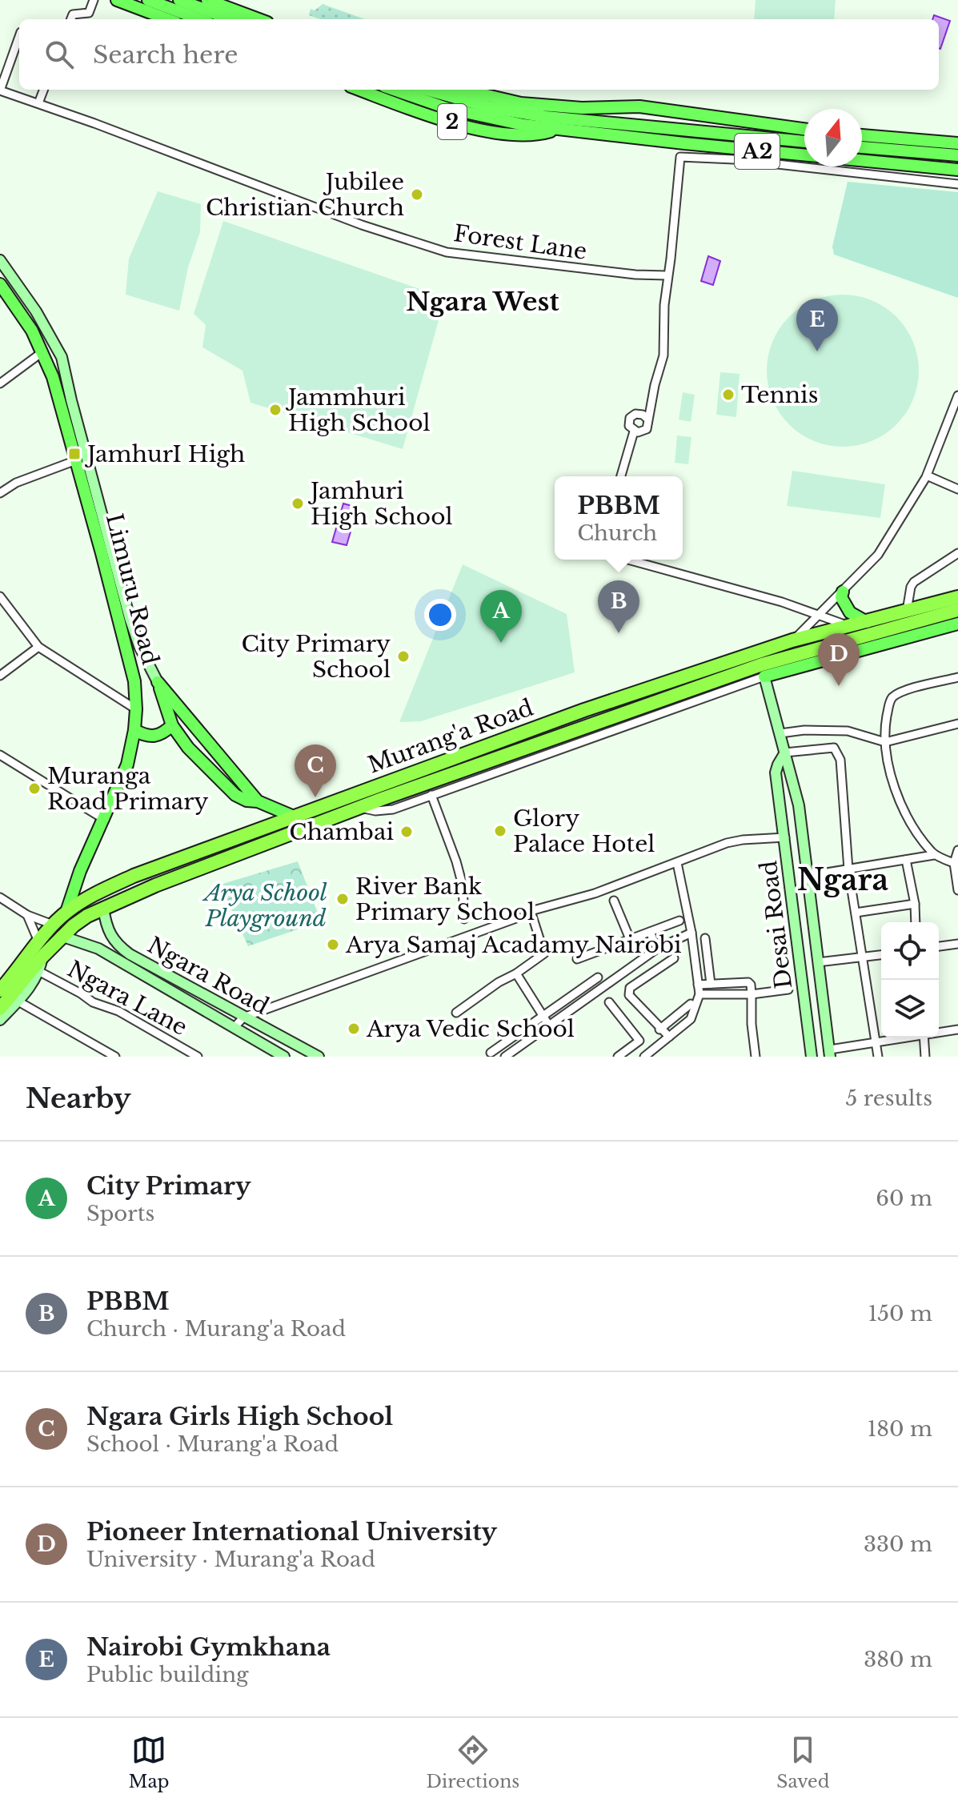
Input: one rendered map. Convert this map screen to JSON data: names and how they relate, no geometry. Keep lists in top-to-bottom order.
{
  "streets": {
    "highway": ["Murang'a Road"],
    "main road": [
      "2",
      "A2",
      "Limuru Road",
      "Desai Road",
      "Ngara Road"
    ],
    "street": ["Forest Lane", "Ngara Lane"]
  },
  "crossings": [
    ["2", "A2"],
    ["Limuru Road", "Murang'a Road"],
    ["Murang'a Road", "Desai Road"],
    ["Murang'a Road", "Ngara Road"]
  ],
  "districts": ["Ngara West", "Ngara"],
  "parks": ["Arya School Playground"],
  "places": {
    "other": [
      "Jubilee Christian Church",
      "Tennis",
      "Jammhuri High School",
      "Jamhuri High School",
      "City Primary School",
      "Muranga Road Primary",
      "Glory Palace Hotel",
      "Chambai",
      "River Bank Primary School",
      "Arya Samaj Acadamy Nairobi",
      "Arya Vedic School"
    ],
    "transit": ["JamhurI High"]
  },
  "north": "top",
  "page": {
    "search": "Search here",
    "pins": [
      "E",
      "B",
      "A",
      "D",
      "C"
    ],
    "popup": ["PBBM", "Church"],
    "heading": ["Nearby", "5 results"],
    "list": [
      {
        "mark": "A",
        "name": "City Primary",
        "note": "Sports",
        "value": "60 m"
      },
      {
        "mark": "B",
        "name": "PBBM",
        "note": "Church · Murang'a Road",
        "value": "150 m"
      },
      {
        "mark": "C",
        "name": "Ngara Girls High School",
        "note": "School · Murang'a Road",
        "value": "180 m"
      },
      {
        "mark": "D",
        "name": "Pioneer International University",
        "note": "University · Murang'a Road",
        "value": "330 m"
      },
      {
        "mark": "E",
        "name": "Nairobi Gymkhana",
        "note": "Public building",
        "value": "380 m"
      }
    ],
    "nav": ["Map", "Directions", "Saved"]
  }
}
